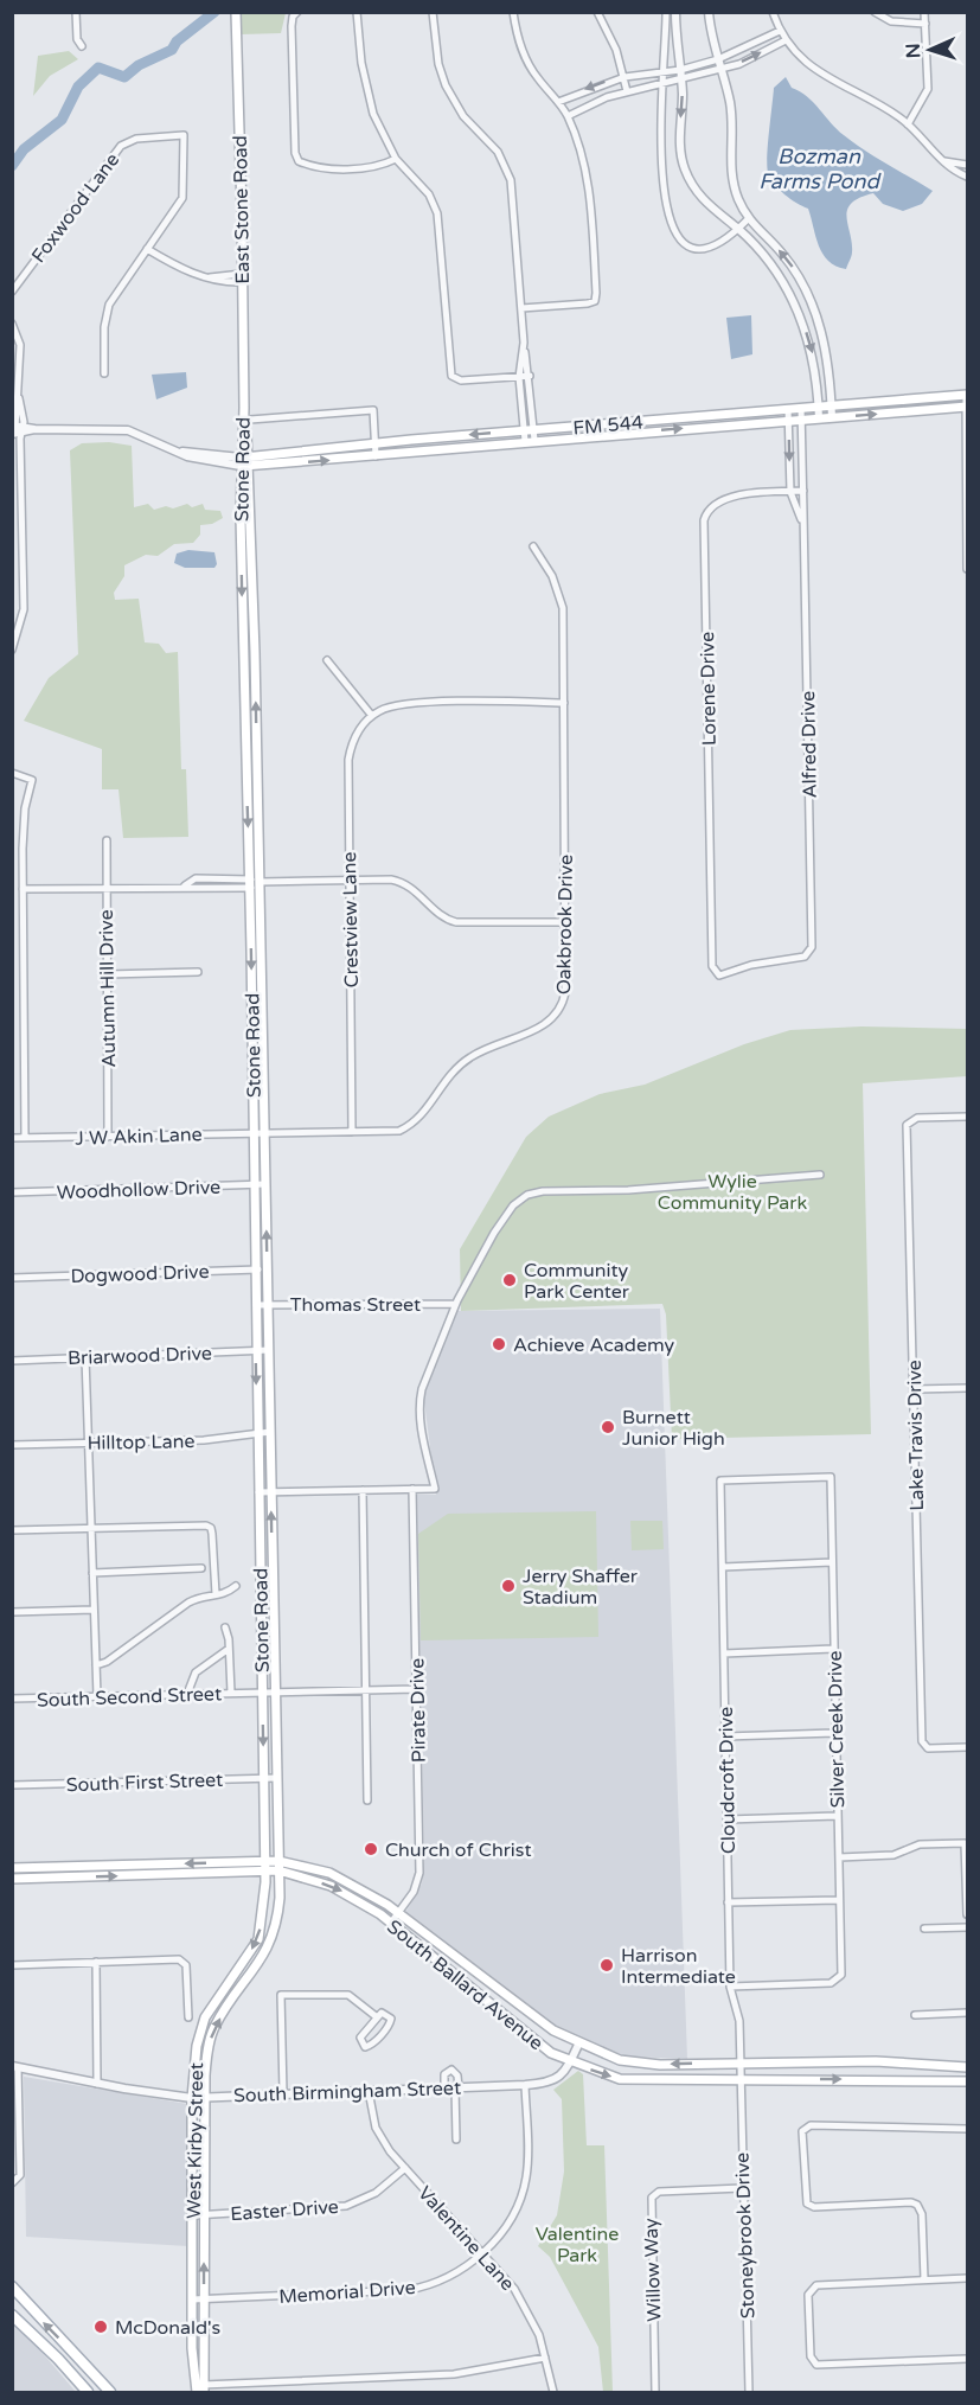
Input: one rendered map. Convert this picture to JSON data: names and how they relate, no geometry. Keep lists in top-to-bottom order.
{
  "streets": {
    "main road": [
      "East Stone Road",
      "FM 544",
      "Stone Road",
      "South Ballard Avenue",
      "West Kirby Street"
    ],
    "street": [
      "Foxwood Lane",
      "Lorene Drive",
      "Alfred Drive",
      "Crestview Lane",
      "Oakbrook Drive",
      "Autumn Hill Drive",
      "J W Akin Lane",
      "Woodhollow Drive",
      "Dogwood Drive",
      "Thomas Street",
      "Briarwood Drive",
      "Lake Travis Drive",
      "Hilltop Lane",
      "South Second Street",
      "Pirate Drive",
      "Silver Creek Drive",
      "Cloudcroft Drive",
      "South First Street",
      "South Birmingham Street",
      "Easter Drive",
      "Stoneybrook Drive",
      "Valentine Lane",
      "Willow Way",
      "Memorial Drive"
    ]
  },
  "crossings": [
    ["East Stone Road", "Stone Road"],
    ["FM 544", "Stone Road"],
    ["FM 544", "Alfred Drive"],
    ["Stone Road", "Oakbrook Drive"],
    ["Stone Road", "J W Akin Lane"],
    ["Stone Road", "Woodhollow Drive"],
    ["Stone Road", "Dogwood Drive"],
    ["Stone Road", "Thomas Street"],
    ["Stone Road", "Briarwood Drive"],
    ["Stone Road", "Hilltop Lane"],
    ["Stone Road", "South Second Street"],
    ["Stone Road", "South First Street"],
    ["Stone Road", "South Ballard Avenue"],
    ["Stone Road", "West Kirby Street"],
    ["Lorene Drive", "Alfred Drive"],
    ["Crestview Lane", "Oakbrook Drive"],
    ["Oakbrook Drive", "J W Akin Lane"],
    ["Autumn Hill Drive", "J W Akin Lane"],
    ["South Second Street", "Pirate Drive"],
    ["Pirate Drive", "South Ballard Avenue"],
    ["Silver Creek Drive", "Cloudcroft Drive"],
    ["Cloudcroft Drive", "South Ballard Avenue"],
    ["Cloudcroft Drive", "Stoneybrook Drive"],
    ["South Ballard Avenue", "South Birmingham Street"],
    ["South Ballard Avenue", "West Kirby Street"],
    ["South Ballard Avenue", "Stoneybrook Drive"],
    ["South Birmingham Street", "West Kirby Street"],
    ["South Birmingham Street", "Valentine Lane"],
    ["South Birmingham Street", "Memorial Drive"],
    ["West Kirby Street", "Easter Drive"],
    ["West Kirby Street", "Memorial Drive"],
    ["Easter Drive", "Valentine Lane"],
    ["Stoneybrook Drive", "Willow Way"],
    ["Valentine Lane", "Memorial Drive"]
  ],
  "water": ["Bozman Farms Pond"],
  "parks": ["Wylie Community Park", "Valentine Park"],
  "places": [
    "Community Park Center",
    "Achieve Academy",
    "Burnett Junior High",
    "Jerry Shaffer Stadium",
    "Church of Christ",
    "Harrison Intermediate",
    "McDonald's"
  ],
  "north": "left"
}
